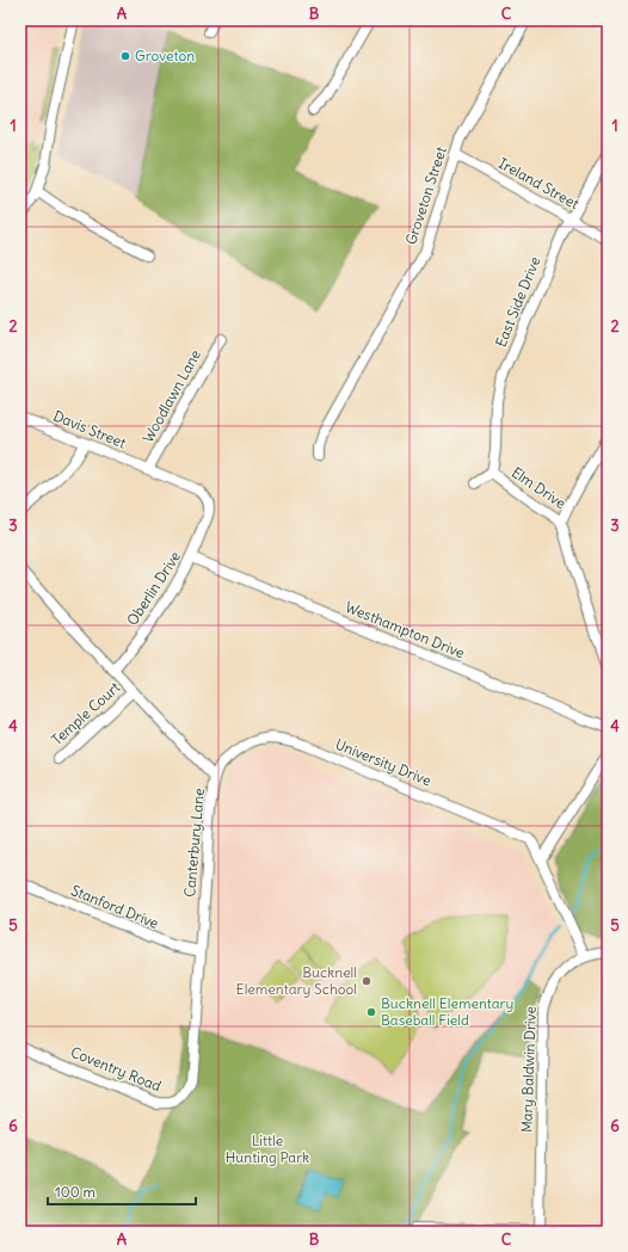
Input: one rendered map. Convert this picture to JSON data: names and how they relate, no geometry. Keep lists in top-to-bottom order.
{
  "streets": {
    "street": [
      "Ireland Street",
      "Groveton Street",
      "East Side Drive",
      "Woodlawn Lane",
      "Davis Street",
      "Elm Drive",
      "Oberlin Drive",
      "Westhampton Drive",
      "Temple Court",
      "University Drive",
      "Canterbury Lane",
      "Stanford Drive",
      "Coventry Road",
      "Mary Baldwin Drive"
    ]
  },
  "crossings": [
    ["Ireland Street", "Groveton Street"],
    ["Ireland Street", "East Side Drive"],
    ["East Side Drive", "Elm Drive"],
    ["Woodlawn Lane", "Davis Street"],
    ["Woodlawn Lane", "Oberlin Drive"],
    ["Davis Street", "Oberlin Drive"],
    ["Oberlin Drive", "Westhampton Drive"],
    ["Oberlin Drive", "Canterbury Lane"],
    ["Temple Court", "Canterbury Lane"],
    ["University Drive", "Canterbury Lane"],
    ["Canterbury Lane", "Stanford Drive"],
    ["Canterbury Lane", "Coventry Road"]
  ],
  "parks": ["Little Hunting Park"],
  "places": ["Groveton", "Bucknell Elementary School", "Bucknell Elementary Baseball Field"],
  "scale_bar": "100 m",
  "grid": {
    "columns": ["A", "B", "C"],
    "rows": [
      "1",
      "2",
      "3",
      "4",
      "5",
      "6"
    ]
  }
}
